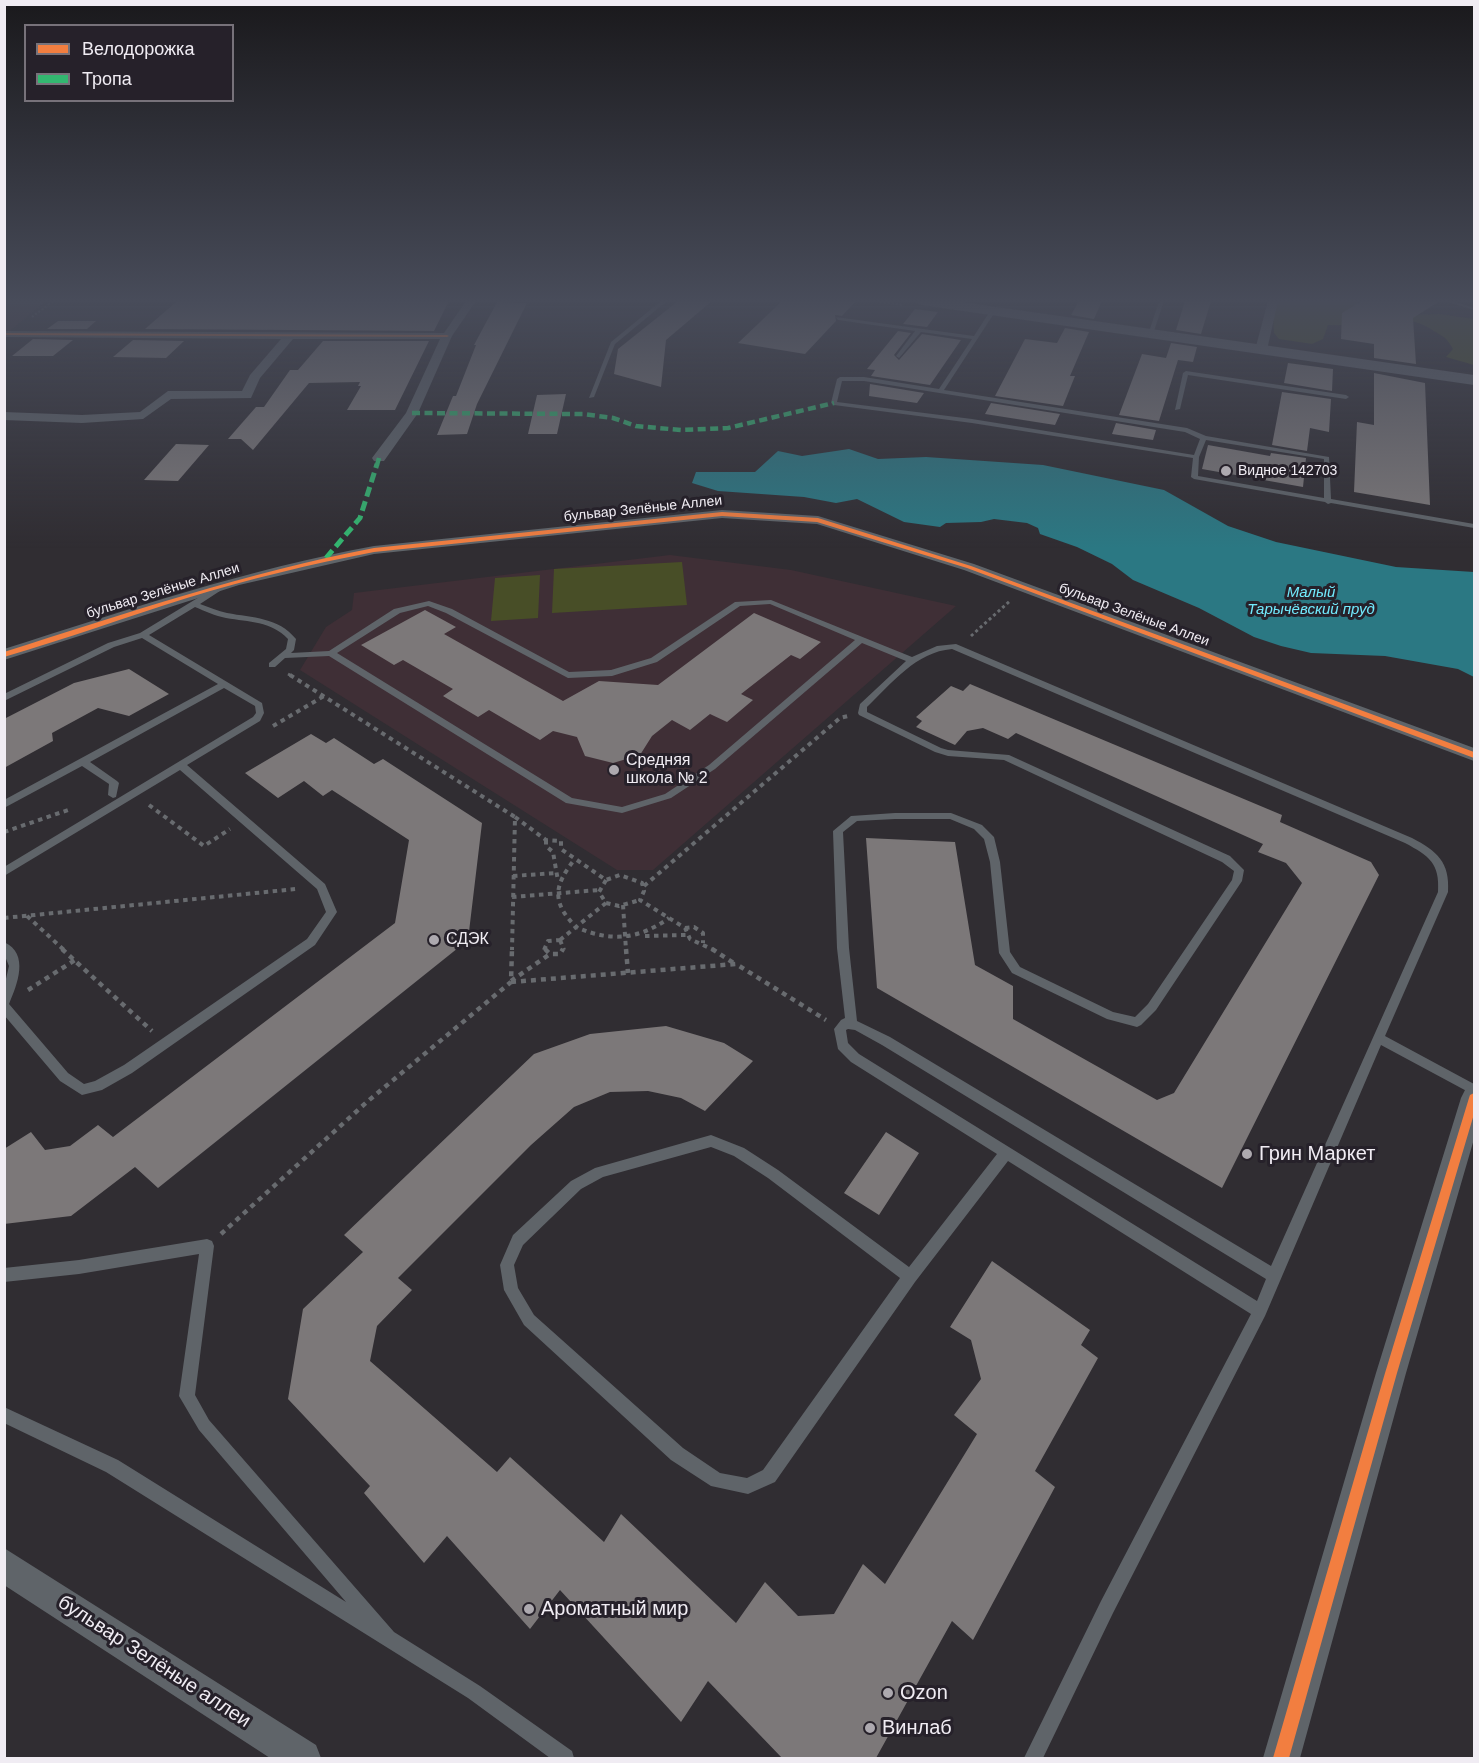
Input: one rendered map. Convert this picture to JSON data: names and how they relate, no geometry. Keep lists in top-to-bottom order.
{
  "streets": {
    "street": ["бульвар Зелёные Аллеи", "бульвар Зелёные аллеи"]
  },
  "water": ["Малый Тарычёвский пруд"],
  "places": [
    "Видное 142703",
    "Средняя школа № 2",
    "СДЭК",
    "Грин Маркет",
    "Ароматный мир",
    "Ozon",
    "Винлаб"
  ],
  "legend": ["Велодорожка", "Тропа"]
}
